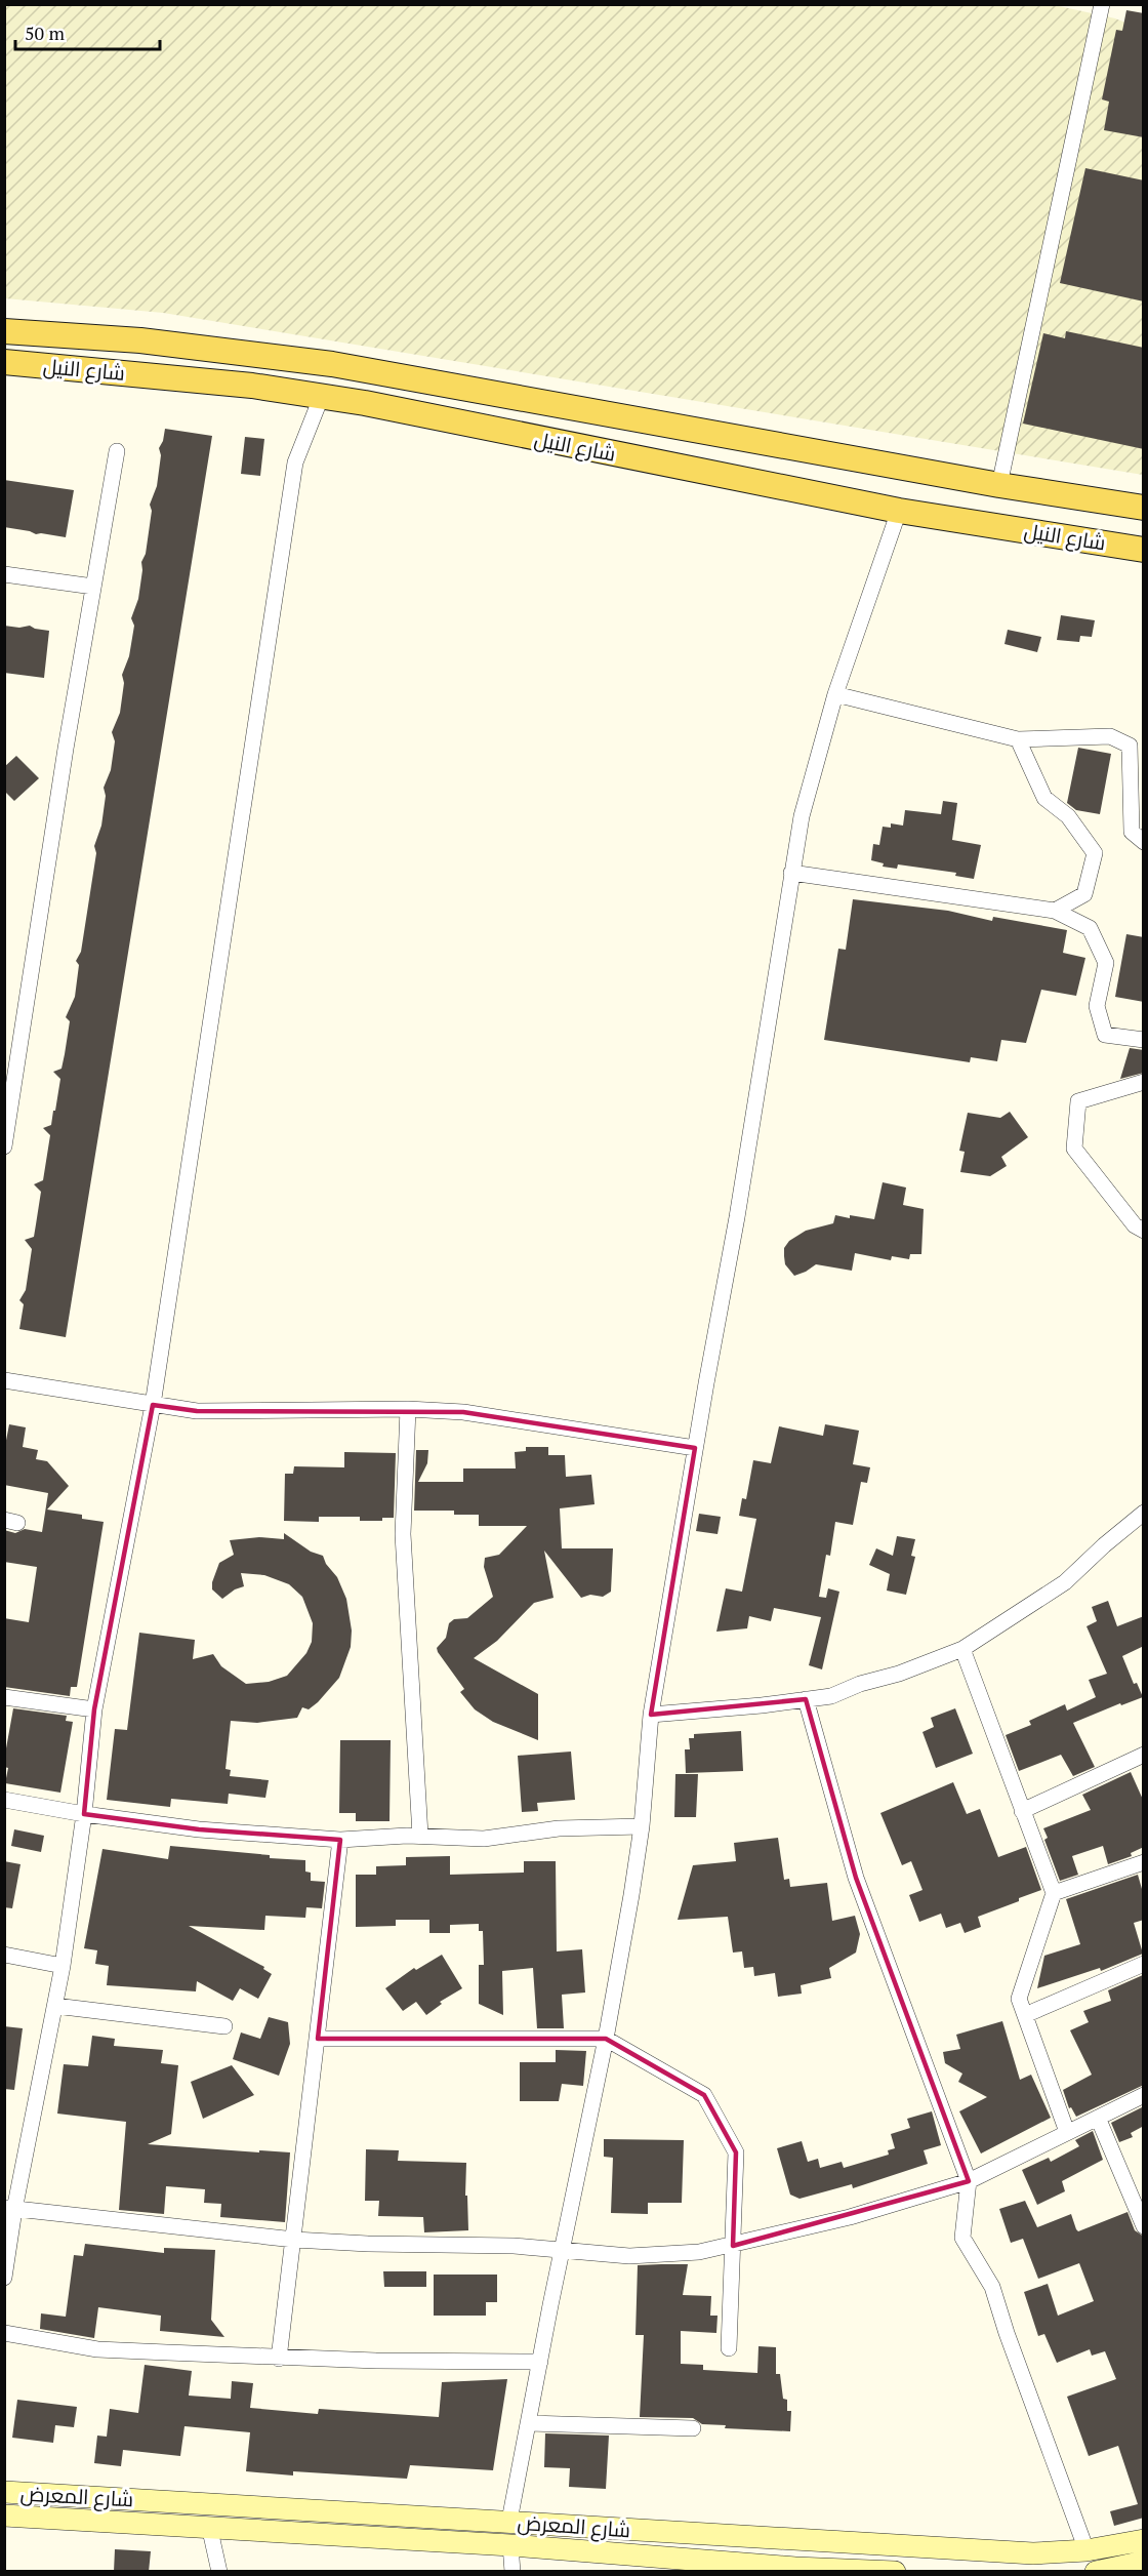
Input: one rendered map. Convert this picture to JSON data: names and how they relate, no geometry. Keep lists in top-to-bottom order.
{
  "streets": {
    "main road": ["شارع النيل", "شارع المعرض"]
  },
  "scale_bar": "50 m"
}
